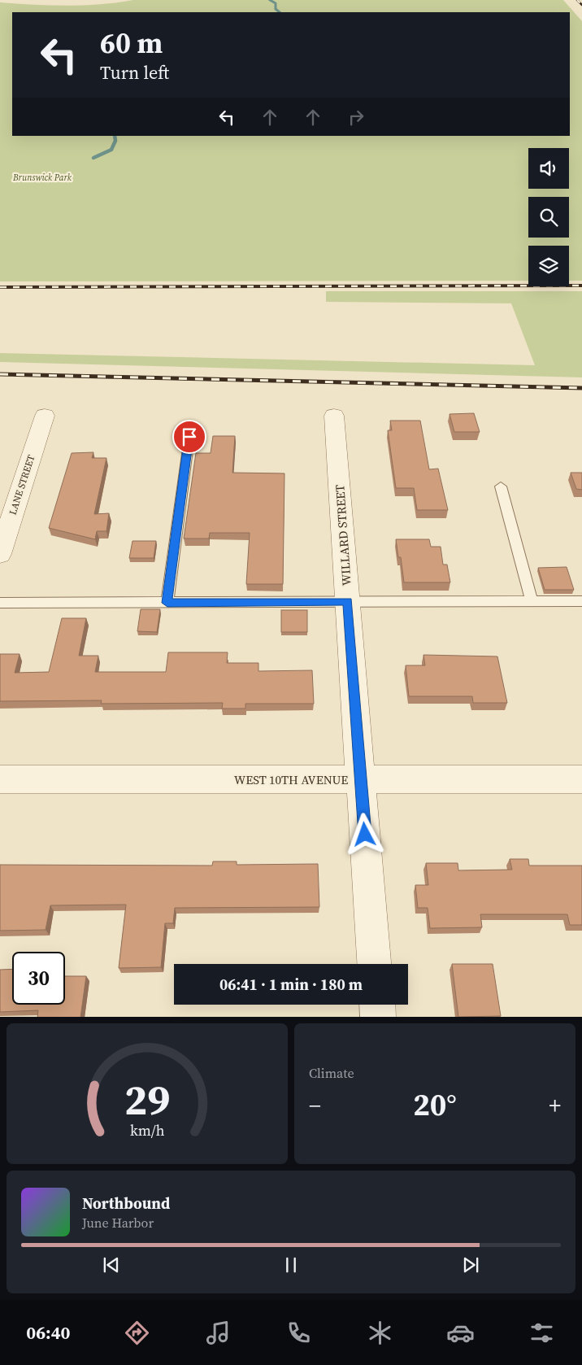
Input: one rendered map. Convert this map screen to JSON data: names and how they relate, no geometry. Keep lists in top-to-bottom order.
{
  "streets": {
    "street": ["LANE STREET", "WILLARD STREET", "WEST 10TH AVENUE"]
  },
  "crossings": [
    ["WILLARD STREET", "WEST 10TH AVENUE"]
  ],
  "parks": ["Brunswick Park"],
  "page": {
    "turn": ["60 m", "Turn left"],
    "limit": "30",
    "trip": "06:41 · 1 min · 180 m",
    "tile": "Climate",
    "heat": ["−", "20°", "+"],
    "song": ["Northbound", "June Harbor"],
    "tabs": "06:40",
    "gauge": ["29", "km/h"]
  }
}
